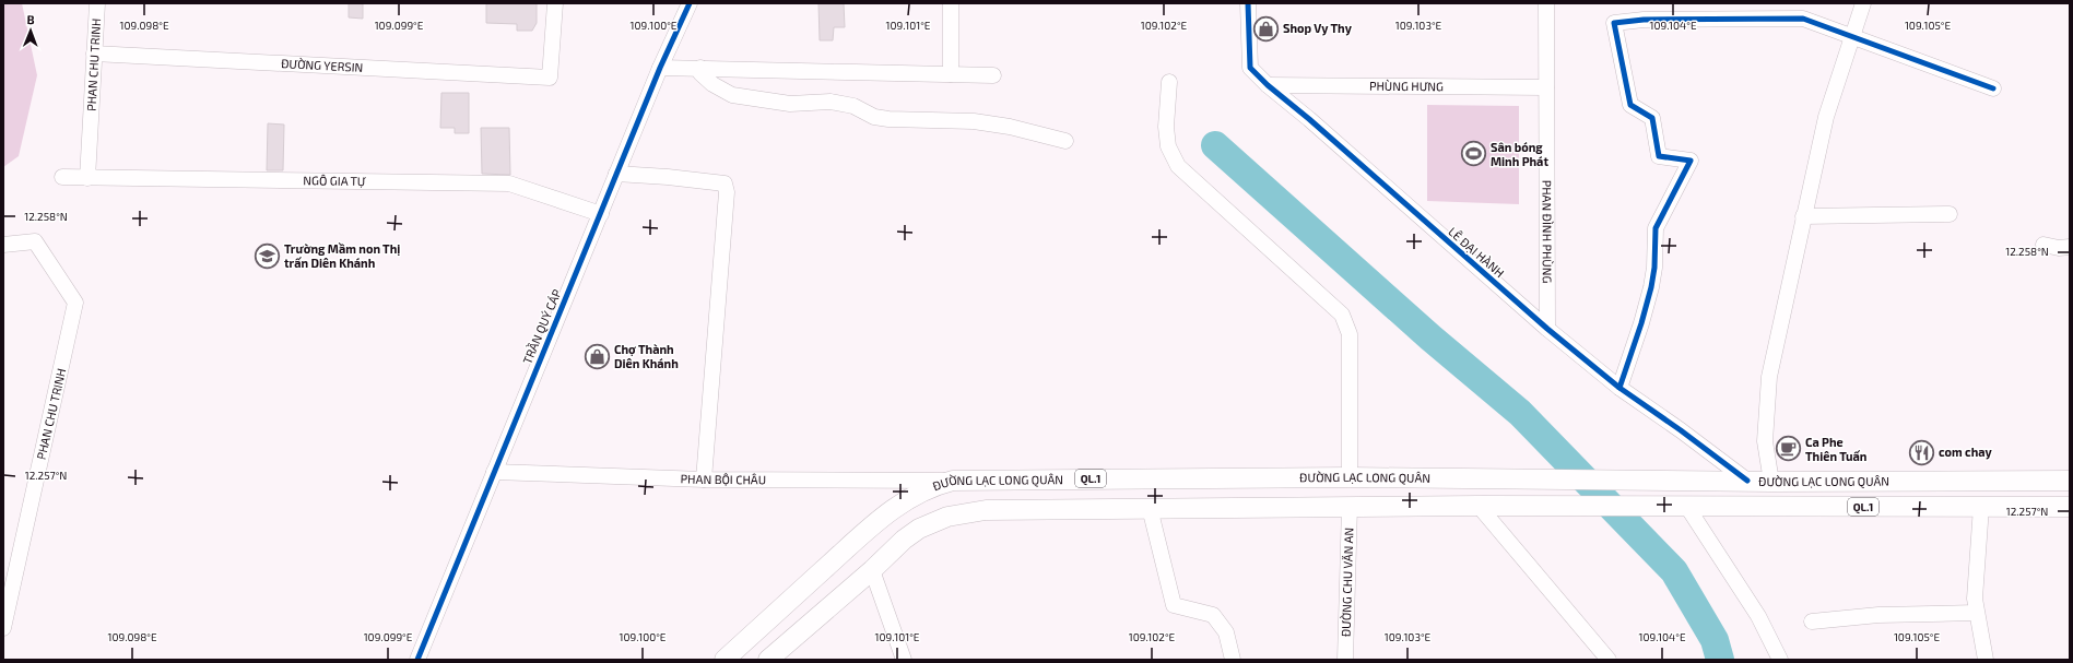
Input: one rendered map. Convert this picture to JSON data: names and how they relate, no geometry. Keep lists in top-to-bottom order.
{
  "streets": {
    "main road": ["QL.1", "ĐƯỜNG LẠC LONG QUÂN"],
    "street": [
      "PHAN CHU TRINH",
      "ĐƯỜNG YERSIN",
      "PHÙNG HƯNG",
      "NGÔ GIA TỰ",
      "PHAN ĐÌNH PHÙNG",
      "LÊ ĐẠI HÀNH",
      "TRẦN QUÝ CÁP",
      "PHAN BỘI CHÂU",
      "ĐƯỜNG CHU VĂN AN"
    ]
  },
  "crossings": [
    ["PHAN CHU TRINH", "ĐƯỜNG YERSIN"],
    ["PHAN CHU TRINH", "NGÔ GIA TỰ"],
    ["PHÙNG HƯNG", "PHAN ĐÌNH PHÙNG"],
    ["PHÙNG HƯNG", "LÊ ĐẠI HÀNH"],
    ["NGÔ GIA TỰ", "TRẦN QUÝ CÁP"],
    ["PHAN ĐÌNH PHÙNG", "LÊ ĐẠI HÀNH"],
    ["LÊ ĐẠI HÀNH", "ĐƯỜNG LẠC LONG QUÂN"],
    ["TRẦN QUÝ CÁP", "PHAN BỘI CHÂU"],
    ["ĐƯỜNG LẠC LONG QUÂN", "PHAN BỘI CHÂU"],
    ["ĐƯỜNG LẠC LONG QUÂN", "ĐƯỜNG CHU VĂN AN"]
  ],
  "places": {
    "shop": ["Shop Vy Thy", "Chợ Thành Diên Khánh"],
    "sports": ["Sân bóng Minh Phát"],
    "school or university": ["Trường Mầm non Thị trấn Diên Khánh"],
    "cafe": ["Ca Phe Thiên Tuấn"],
    "restaurant": ["com chay"]
  },
  "north": "top",
  "coordinates": [
    "109.098°E",
    "109.099°E",
    "109.100°E",
    "109.101°E",
    "109.102°E",
    "109.103°E",
    "109.104°E",
    "109.105°E",
    "12.258°N",
    "12.257°N"
  ]
}
